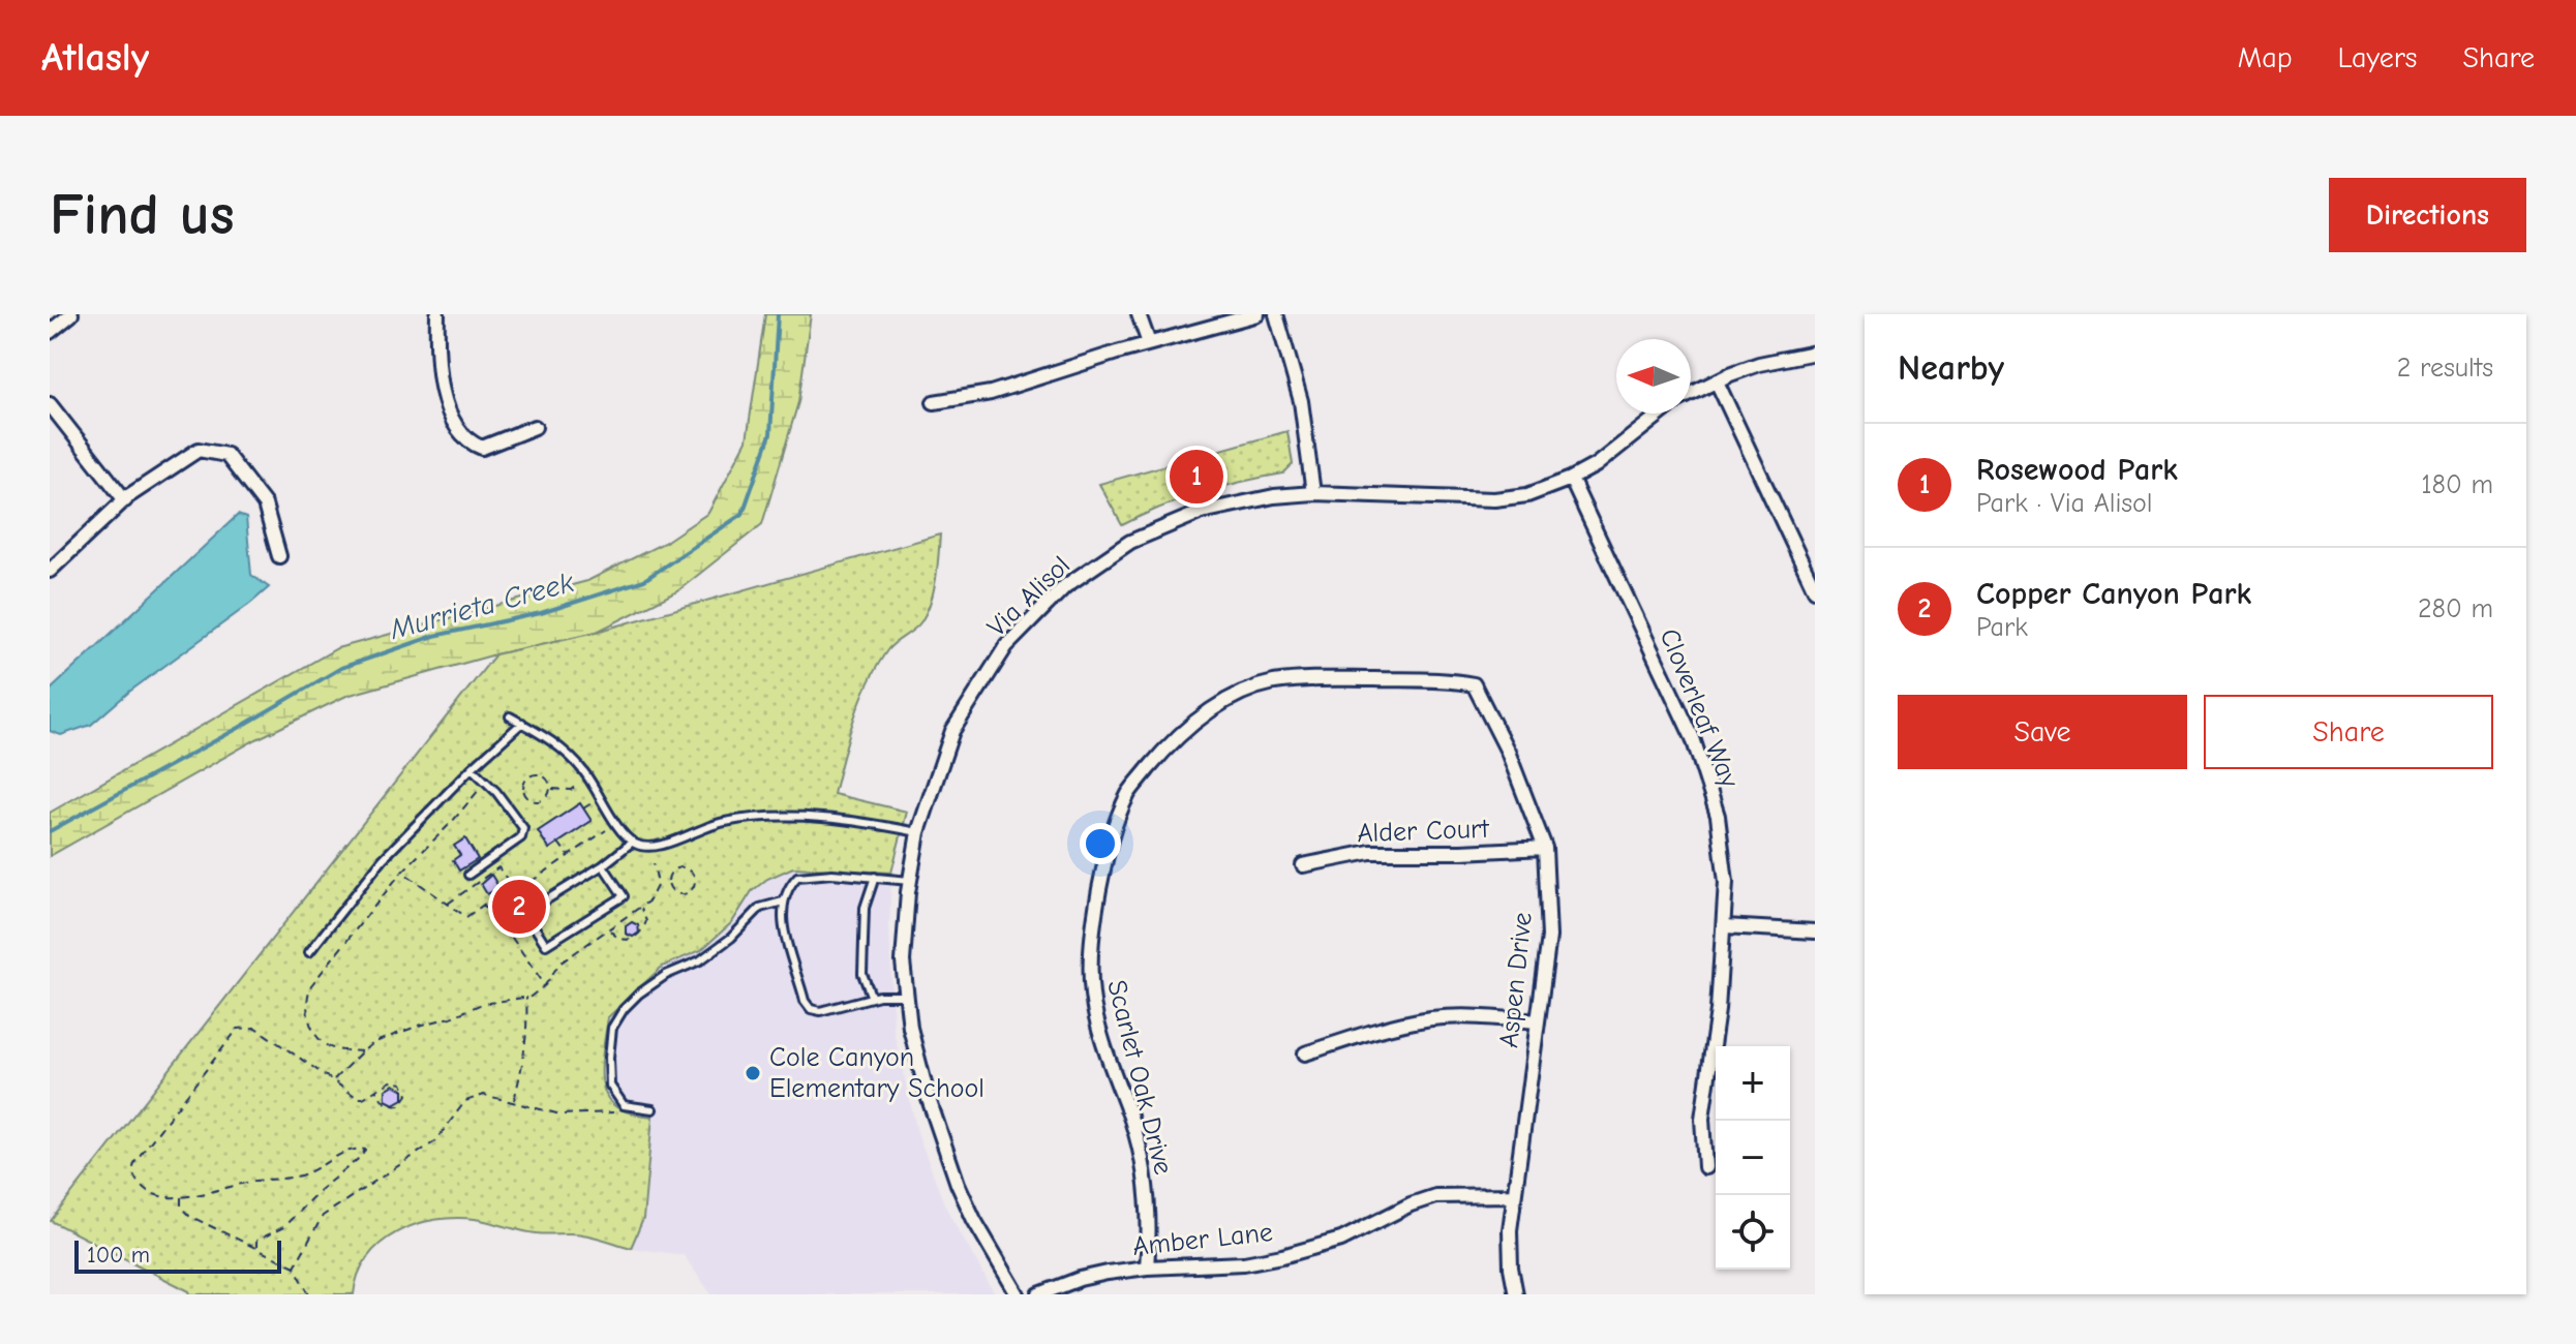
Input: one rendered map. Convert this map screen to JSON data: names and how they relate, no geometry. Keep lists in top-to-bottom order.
{
  "streets": {
    "street": [
      "Via Alisol",
      "Cloverleaf Way",
      "Alder Court",
      "Aspen Drive",
      "Scarlet Oak Drive",
      "Amber Lane"
    ]
  },
  "crossings": [
    ["Via Alisol", "Cloverleaf Way"],
    ["Alder Court", "Aspen Drive"],
    ["Aspen Drive", "Scarlet Oak Drive"],
    ["Aspen Drive", "Amber Lane"],
    ["Scarlet Oak Drive", "Amber Lane"]
  ],
  "water": ["Murrieta Creek"],
  "places": ["Cole Canyon Elementary School"],
  "scale_bar": "100 m",
  "north": "left",
  "page": {
    "header": "Atlasly",
    "nav": ["Map", "Layers", "Share"],
    "buttons": [
      "Directions",
      ["Save", "Share"]
    ],
    "title": "Find us",
    "heading": ["Nearby", "2 results"],
    "list": [
      {
        "mark": "1",
        "name": "Rosewood Park",
        "note": "Park · Via Alisol",
        "value": "180 m"
      },
      {
        "mark": "2",
        "name": "Copper Canyon Park",
        "note": "Park",
        "value": "280 m"
      }
    ],
    "pins": ["1", "2"],
    "map_buttons": ["+", "−"],
    "scale": "100 m"
  }
}
